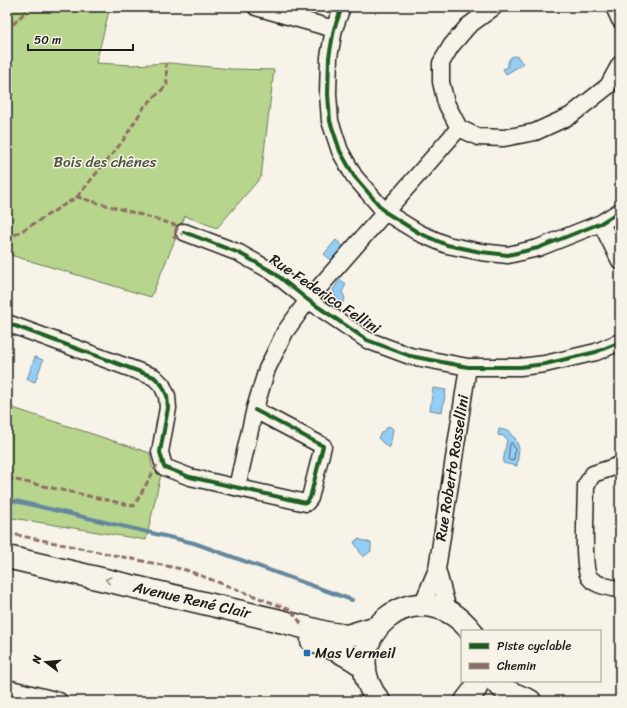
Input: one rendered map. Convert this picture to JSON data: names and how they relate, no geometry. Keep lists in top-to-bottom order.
{
  "streets": {
    "main road": ["Avenue René Clair"],
    "street": ["Rue Federico Fellini", "Rue Roberto Rossellini"]
  },
  "crossings": [
    ["Rue Federico Fellini", "Rue Roberto Rossellini"]
  ],
  "parks": ["Bois des chênes"],
  "places": {
    "transit": ["Mas Vermeil"]
  },
  "legend": ["Piste cyclable", "Chemin"],
  "scale_bar": "50 m",
  "north": "left"
}
